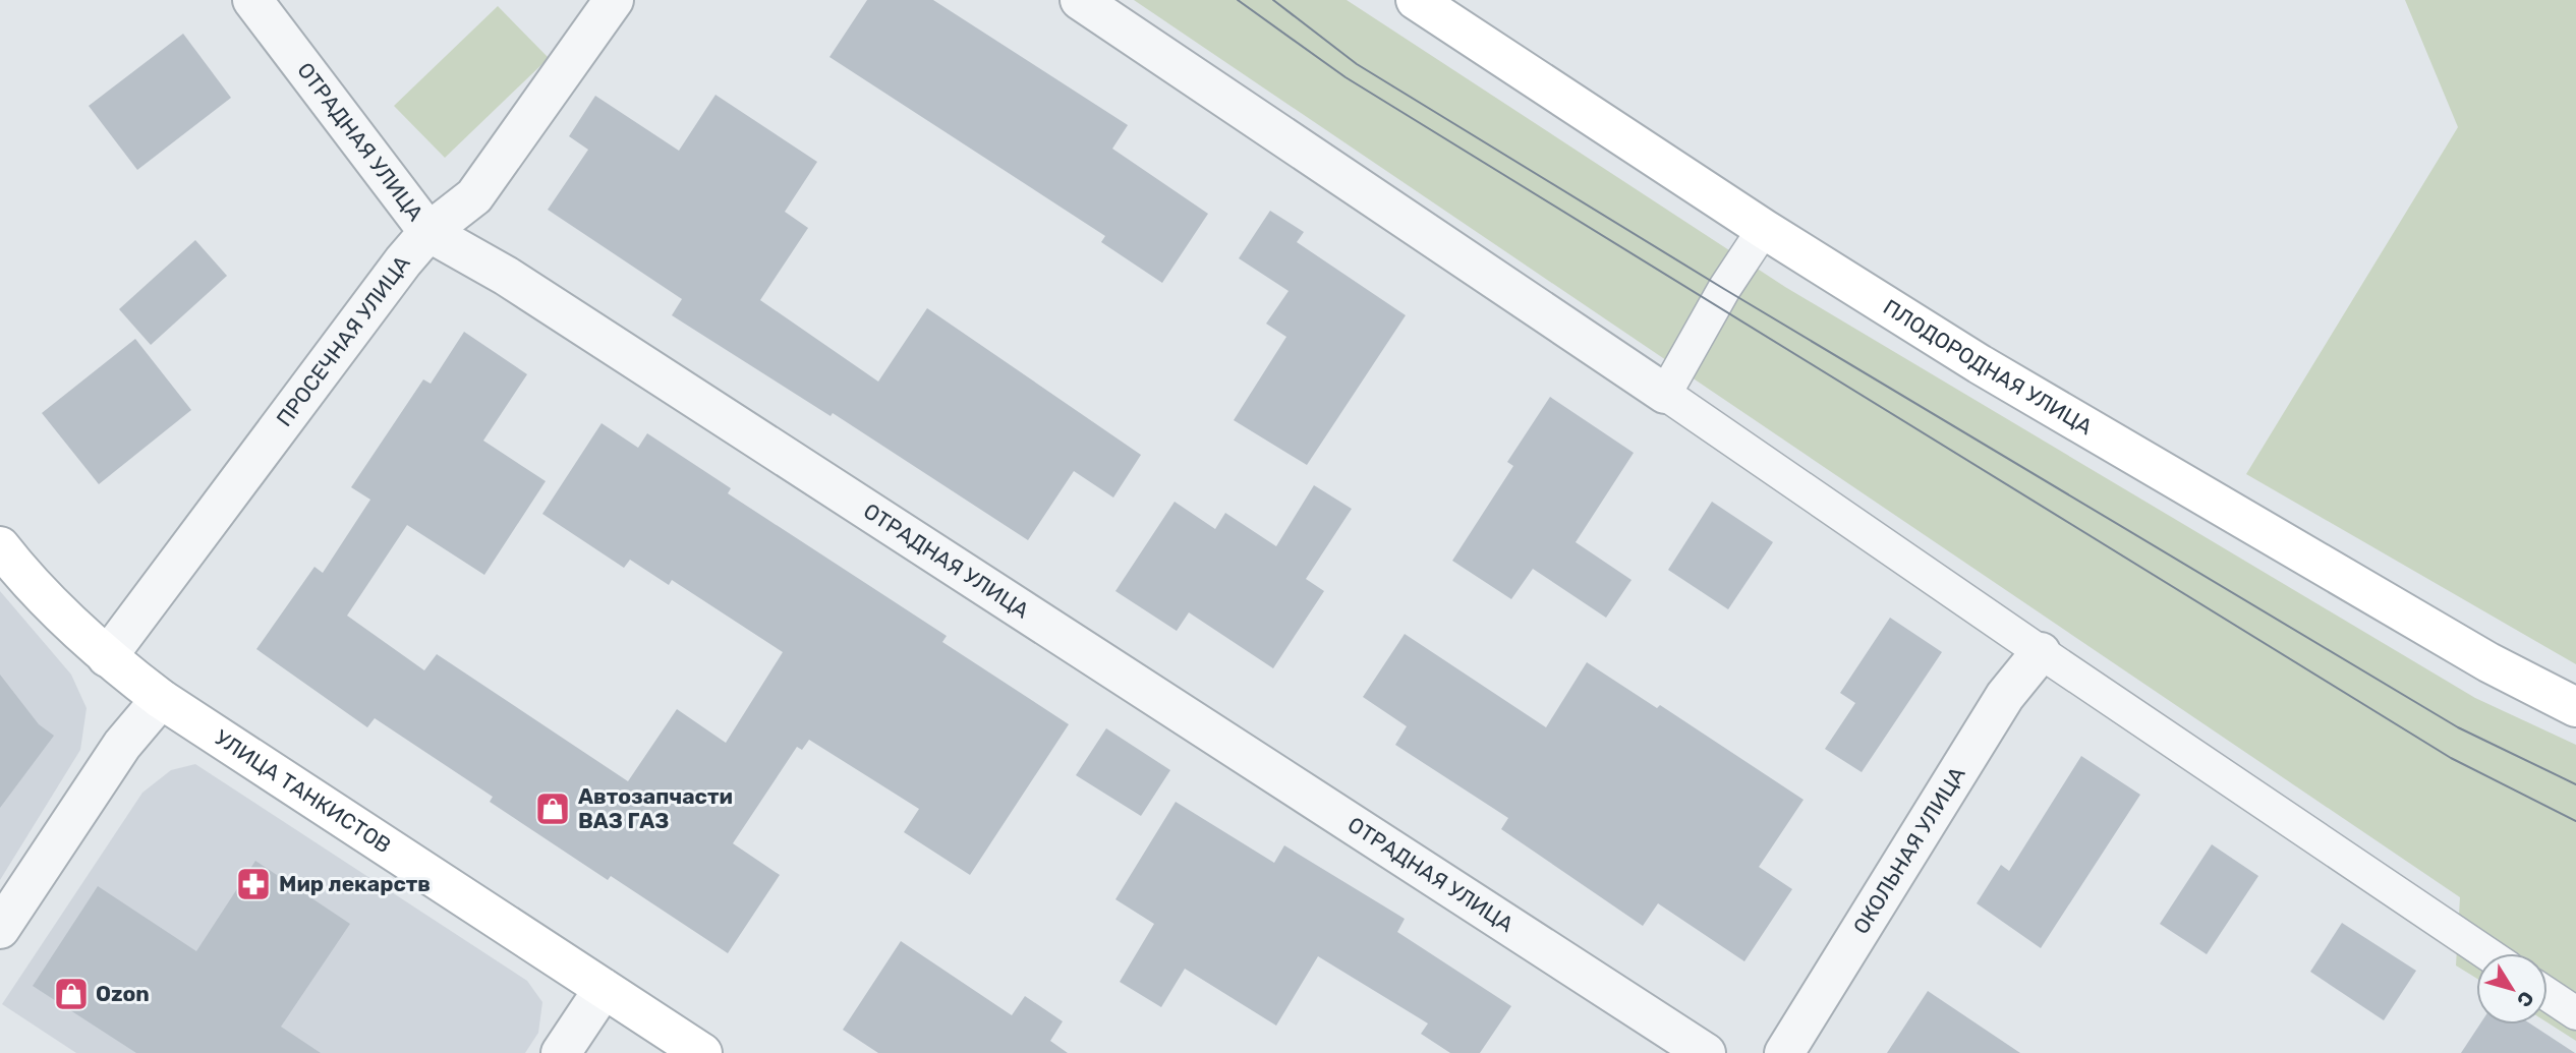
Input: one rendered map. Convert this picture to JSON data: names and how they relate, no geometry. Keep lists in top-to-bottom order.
{
  "streets": {
    "main road": ["ПЛОДОРОДНАЯ УЛИЦА", "УЛИЦА ТАНКИСТОВ"],
    "street": ["ОТРАДНАЯ УЛИЦА", "ПРОСЕЧНАЯ УЛИЦА", "ОКОЛЬНАЯ УЛИЦА"]
  },
  "crossings": [
    ["ОТРАДНАЯ УЛИЦА", "ПРОСЕЧНАЯ УЛИЦА"],
    ["ПРОСЕЧНАЯ УЛИЦА", "УЛИЦА ТАНКИСТОВ"]
  ],
  "places": {
    "shop": ["Автозапчасти ВАЗ ГАЗ", "Ozon"],
    "pharmacy": ["Мир лекарств"]
  },
  "north": "bottom right"
}
